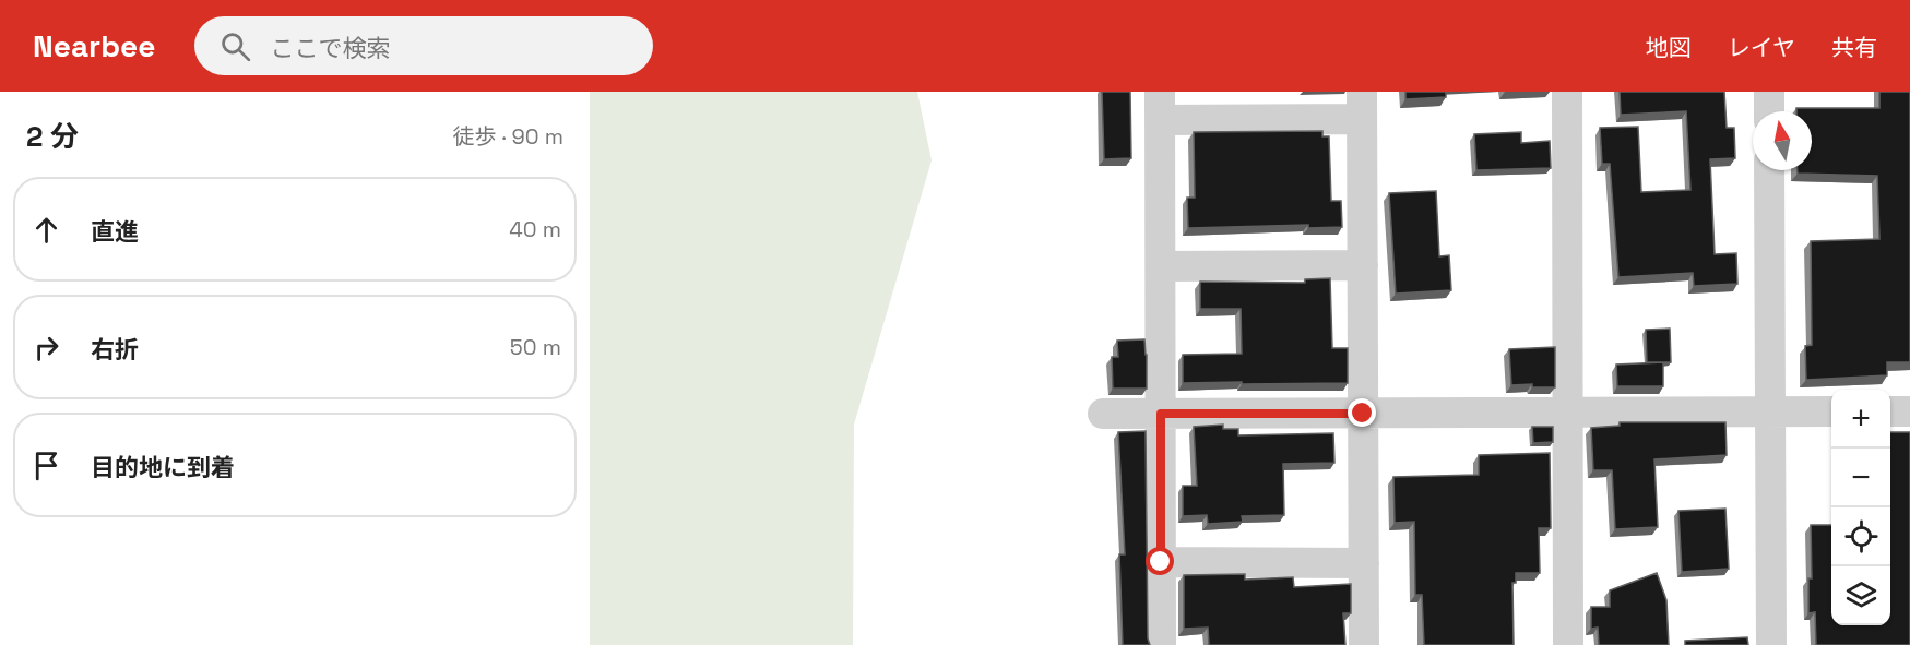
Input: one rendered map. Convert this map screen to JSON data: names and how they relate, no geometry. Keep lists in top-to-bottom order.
{
  "north": "top",
  "page": {
    "header": "Nearbee",
    "search": "ここで検索",
    "nav": ["地図", "レイヤ", "共有"],
    "heading": ["2 分", "徒歩 · 90 m"],
    "list": [
      ["直進", "40 m"],
      ["右折", "50 m"],
      "目的地に到着"
    ],
    "map_buttons": ["+", "−"]
  }
}
